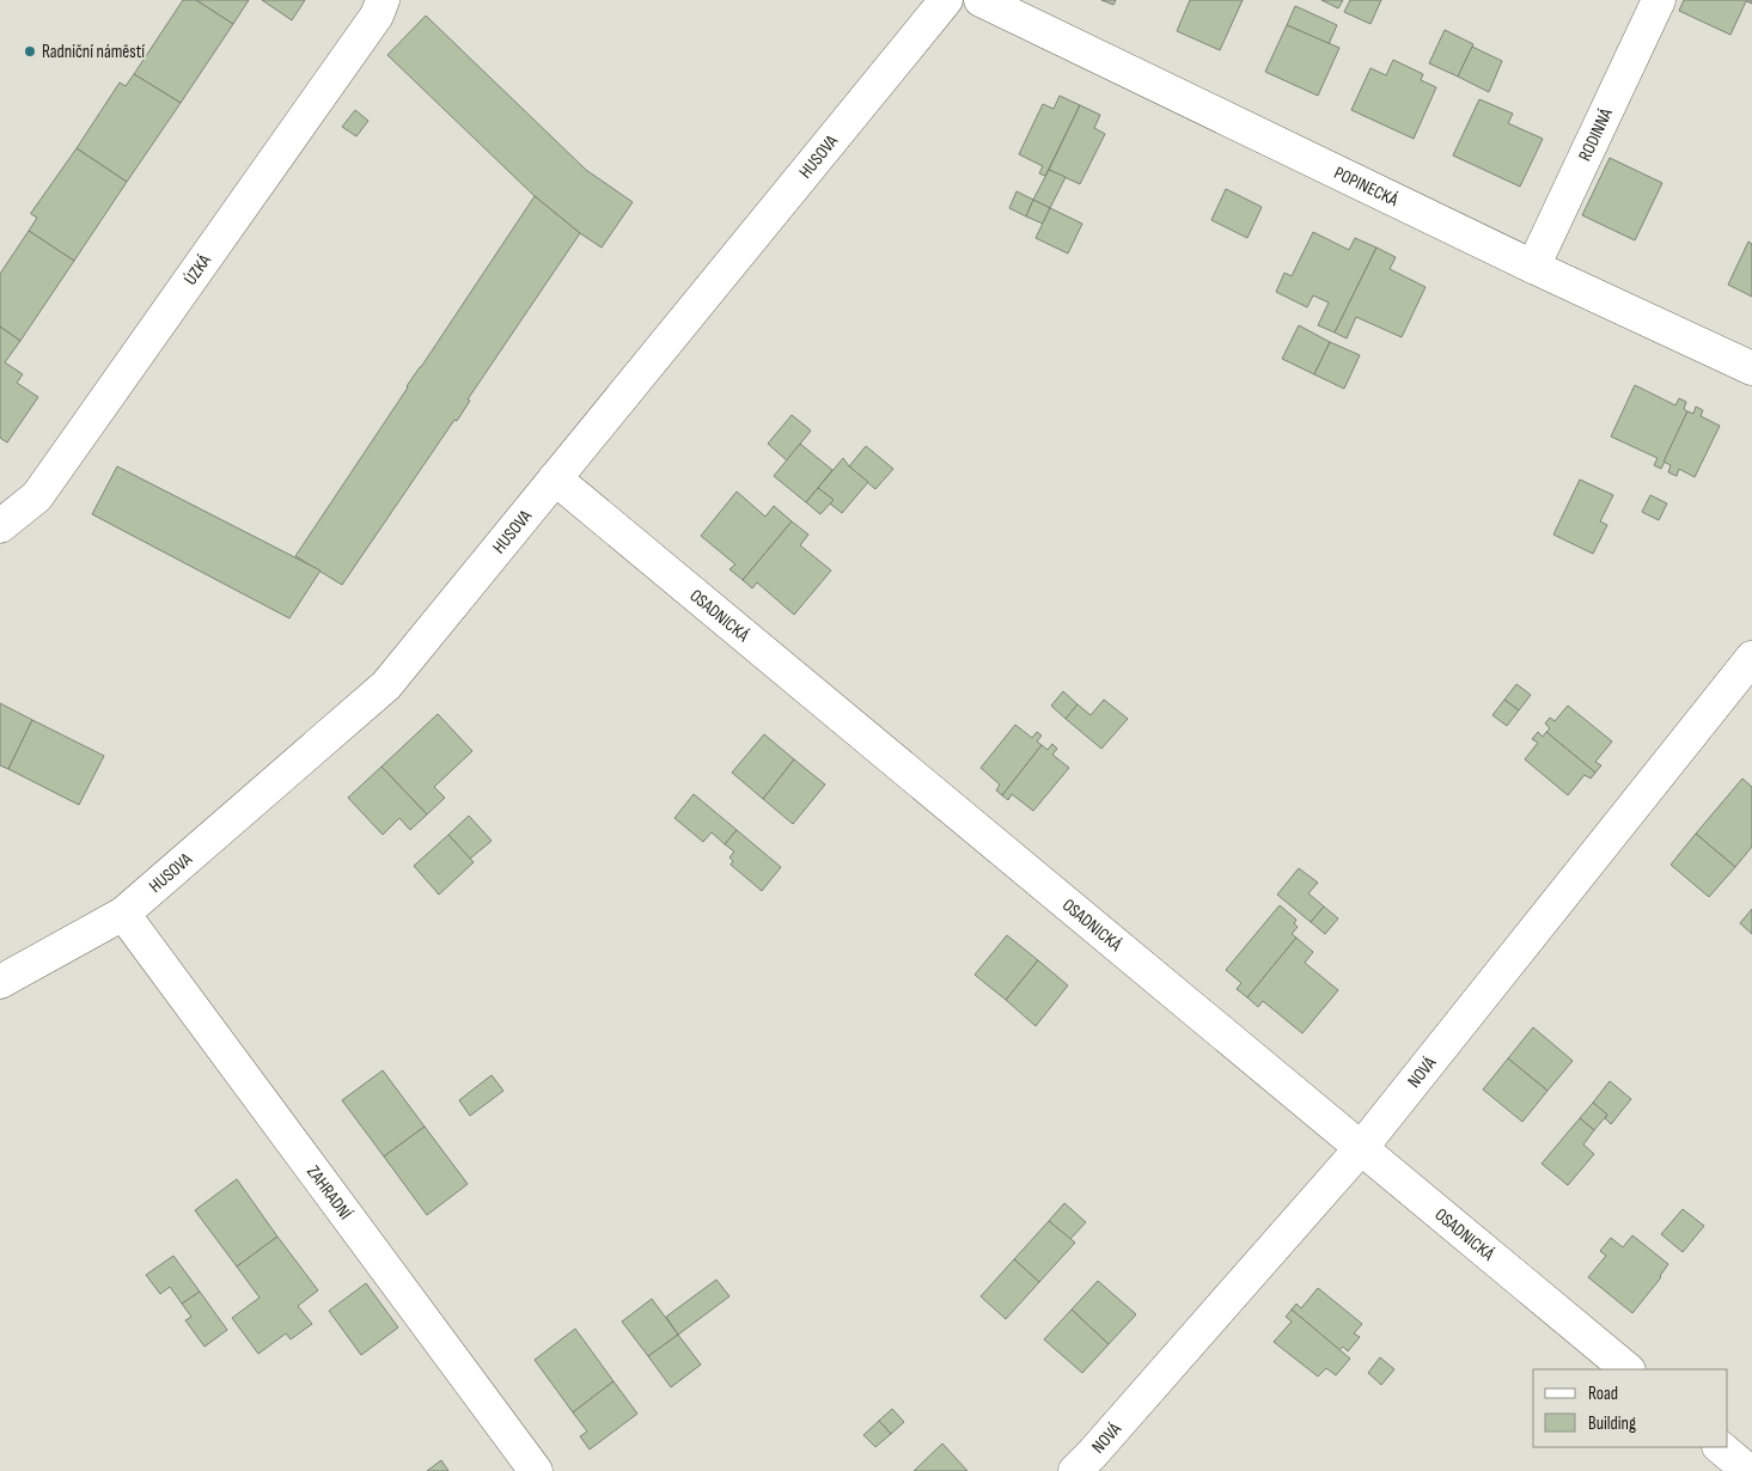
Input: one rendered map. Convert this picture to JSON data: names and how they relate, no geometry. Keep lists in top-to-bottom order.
{
  "streets": {
    "street": [
      "RODINNÁ",
      "HUSOVA",
      "POPINECKÁ",
      "ÚZKÁ",
      "OSADNICKÁ",
      "NOVÁ",
      "ZAHRADNÍ"
    ]
  },
  "crossings": [
    ["RODINNÁ", "POPINECKÁ"],
    ["HUSOVA", "OSADNICKÁ"],
    ["HUSOVA", "ZAHRADNÍ"],
    ["OSADNICKÁ", "NOVÁ"]
  ],
  "places": ["Radniční náměstí"],
  "legend": ["Road", "Building"]
}
